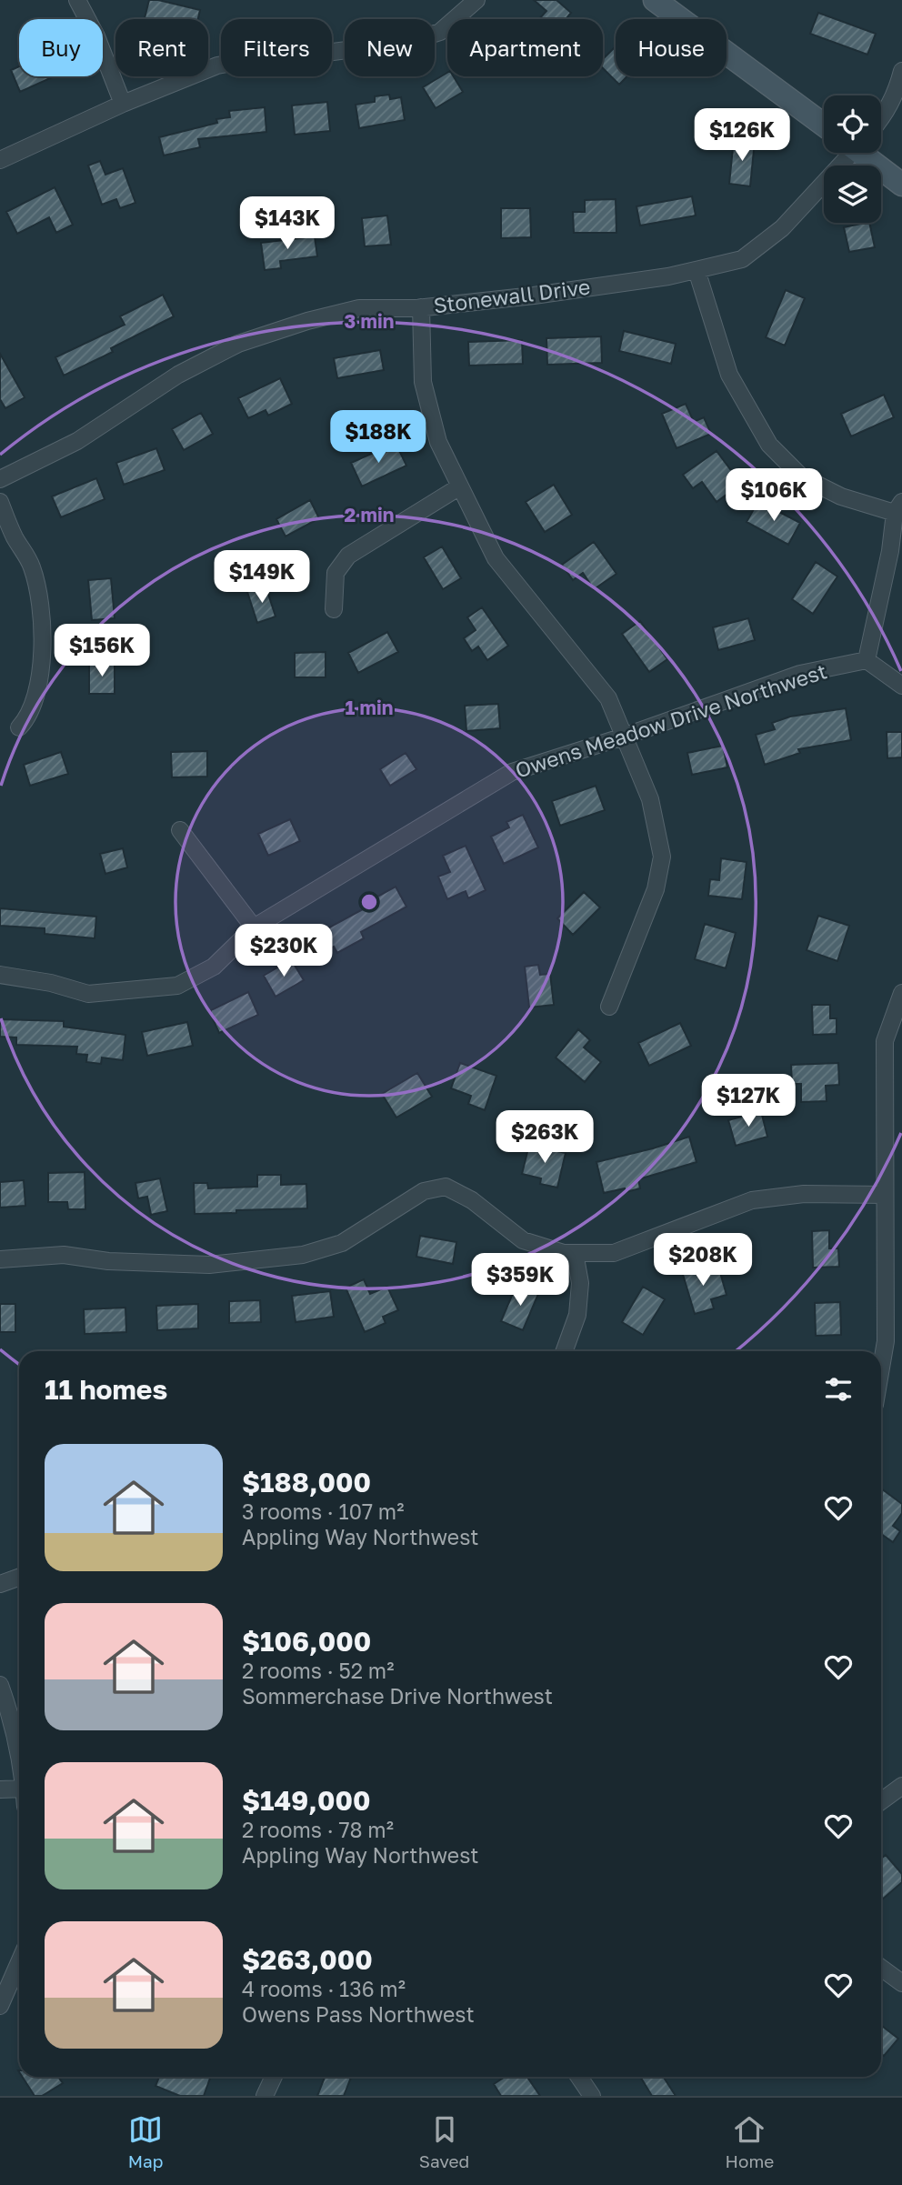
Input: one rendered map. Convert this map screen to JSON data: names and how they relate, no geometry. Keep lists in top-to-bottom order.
{
  "streets": {
    "street": ["Stonewall Drive", "Owens Meadow Drive Northwest"]
  },
  "page": {
    "chip": [
      "Buy",
      "Rent",
      "Filters",
      "New",
      "Apartment",
      "House"
    ],
    "price": [
      "$126K",
      "$143K",
      "$188K",
      "$106K",
      "$149K",
      "$156K",
      "$230K",
      "$127K",
      "$263K",
      "$208K",
      "$359K"
    ],
    "heading": "11 homes",
    "list": [
      {
        "name": "$188,000",
        "note": "3 rooms · 107 m² · Appling Way Northwest"
      },
      {
        "name": "$106,000",
        "note": "2 rooms · 52 m² · Sommerchase Drive Northwest"
      },
      {
        "name": "$149,000",
        "note": "2 rooms · 78 m² · Appling Way Northwest"
      },
      {
        "name": "$263,000",
        "note": "4 rooms · 136 m² · Owens Pass Northwest"
      }
    ],
    "tabs": ["Map", "Saved", "Home"]
  },
  "rings": ["3 min", "2 min", "1 min"]
}
